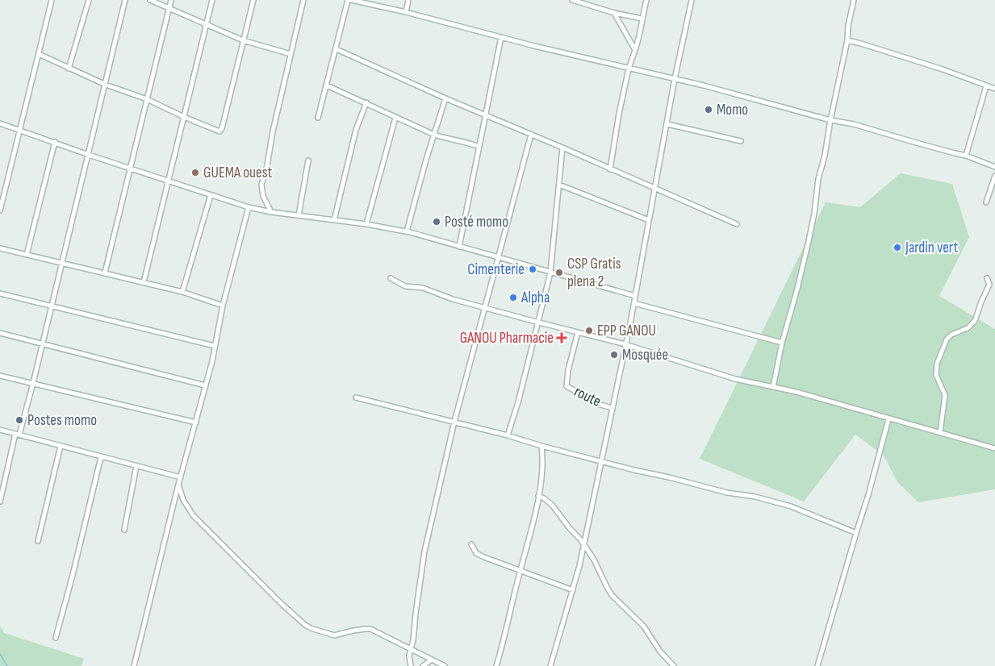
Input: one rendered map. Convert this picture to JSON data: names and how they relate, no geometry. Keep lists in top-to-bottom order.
{
  "streets": {
    "street": ["route"]
  },
  "places": {
    "other": [
      "Momo",
      "GUEMA ouest",
      "Posté momo",
      "Jardin vert",
      "Cimenterie",
      "CSP Gratis plena 2",
      "Alpha",
      "EPP GANOU",
      "Mosquée",
      "Postes momo"
    ],
    "health": ["GANOU Pharmacie"]
  }
}
